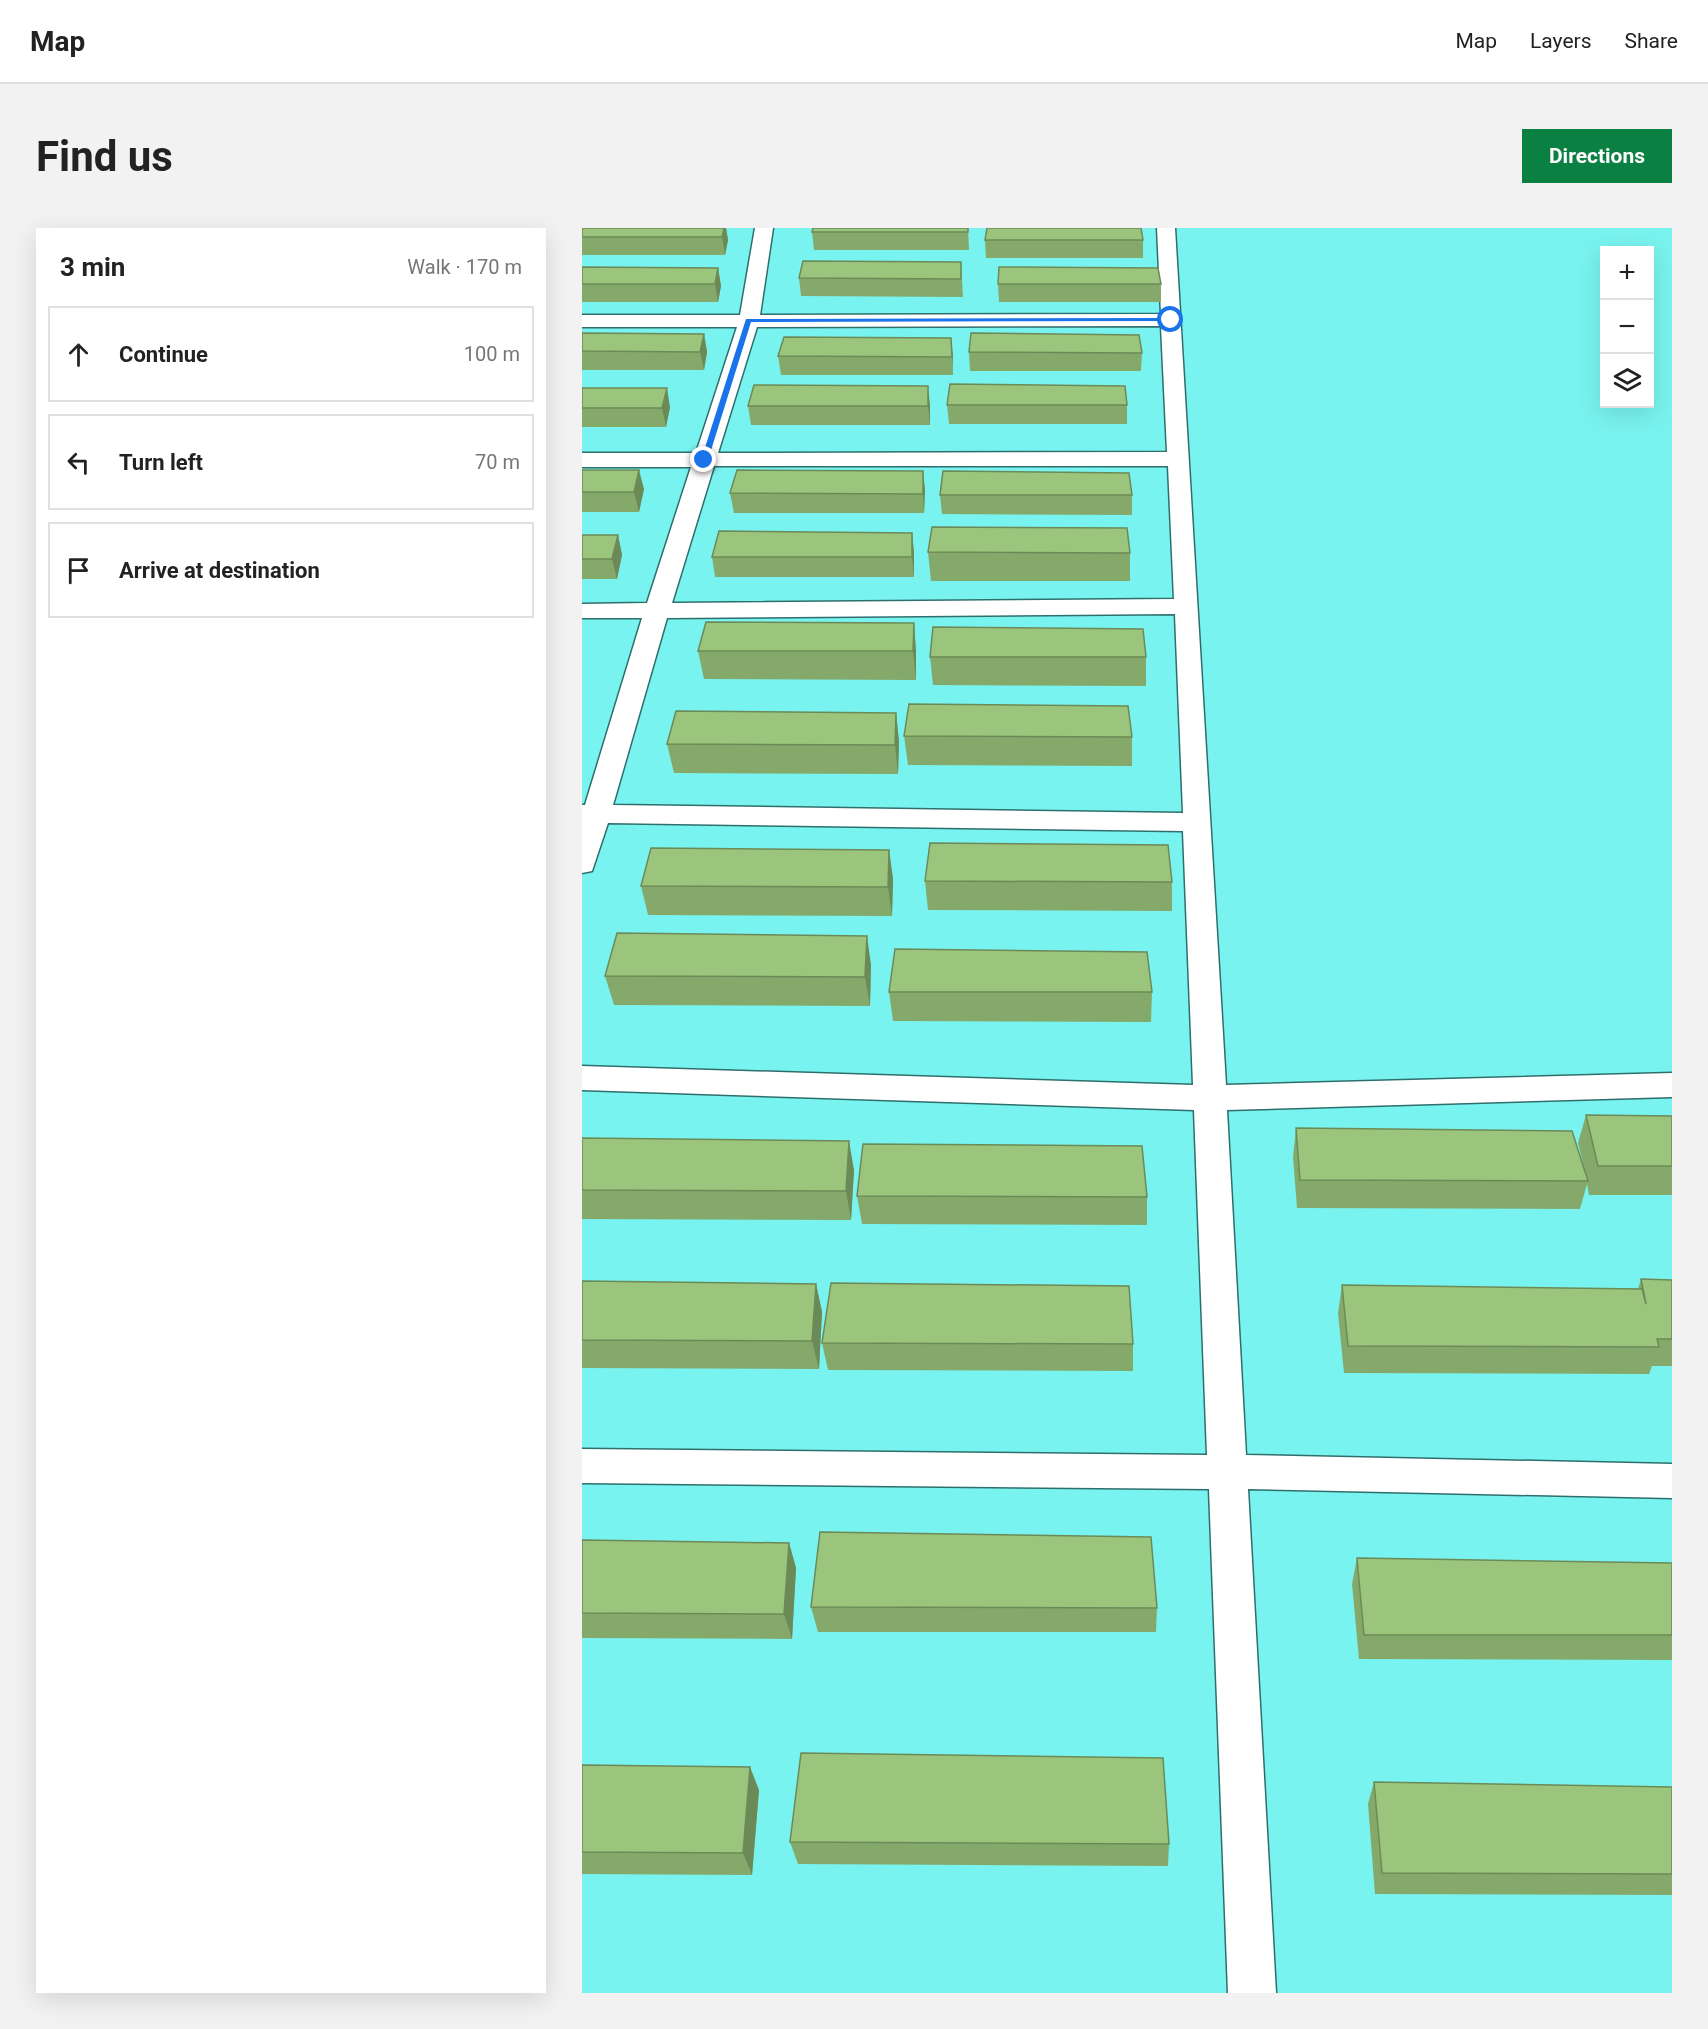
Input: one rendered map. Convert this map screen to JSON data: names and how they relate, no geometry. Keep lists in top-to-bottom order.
{
  "page": {
    "header": "Map",
    "nav": ["Map", "Layers", "Share"],
    "buttons": "Directions",
    "title": "Find us",
    "heading": ["3 min", "Walk · 170 m"],
    "map_buttons": ["+", "−"],
    "list": [
      ["Continue", "100 m"],
      ["Turn left", "70 m"],
      "Arrive at destination"
    ]
  }
}
